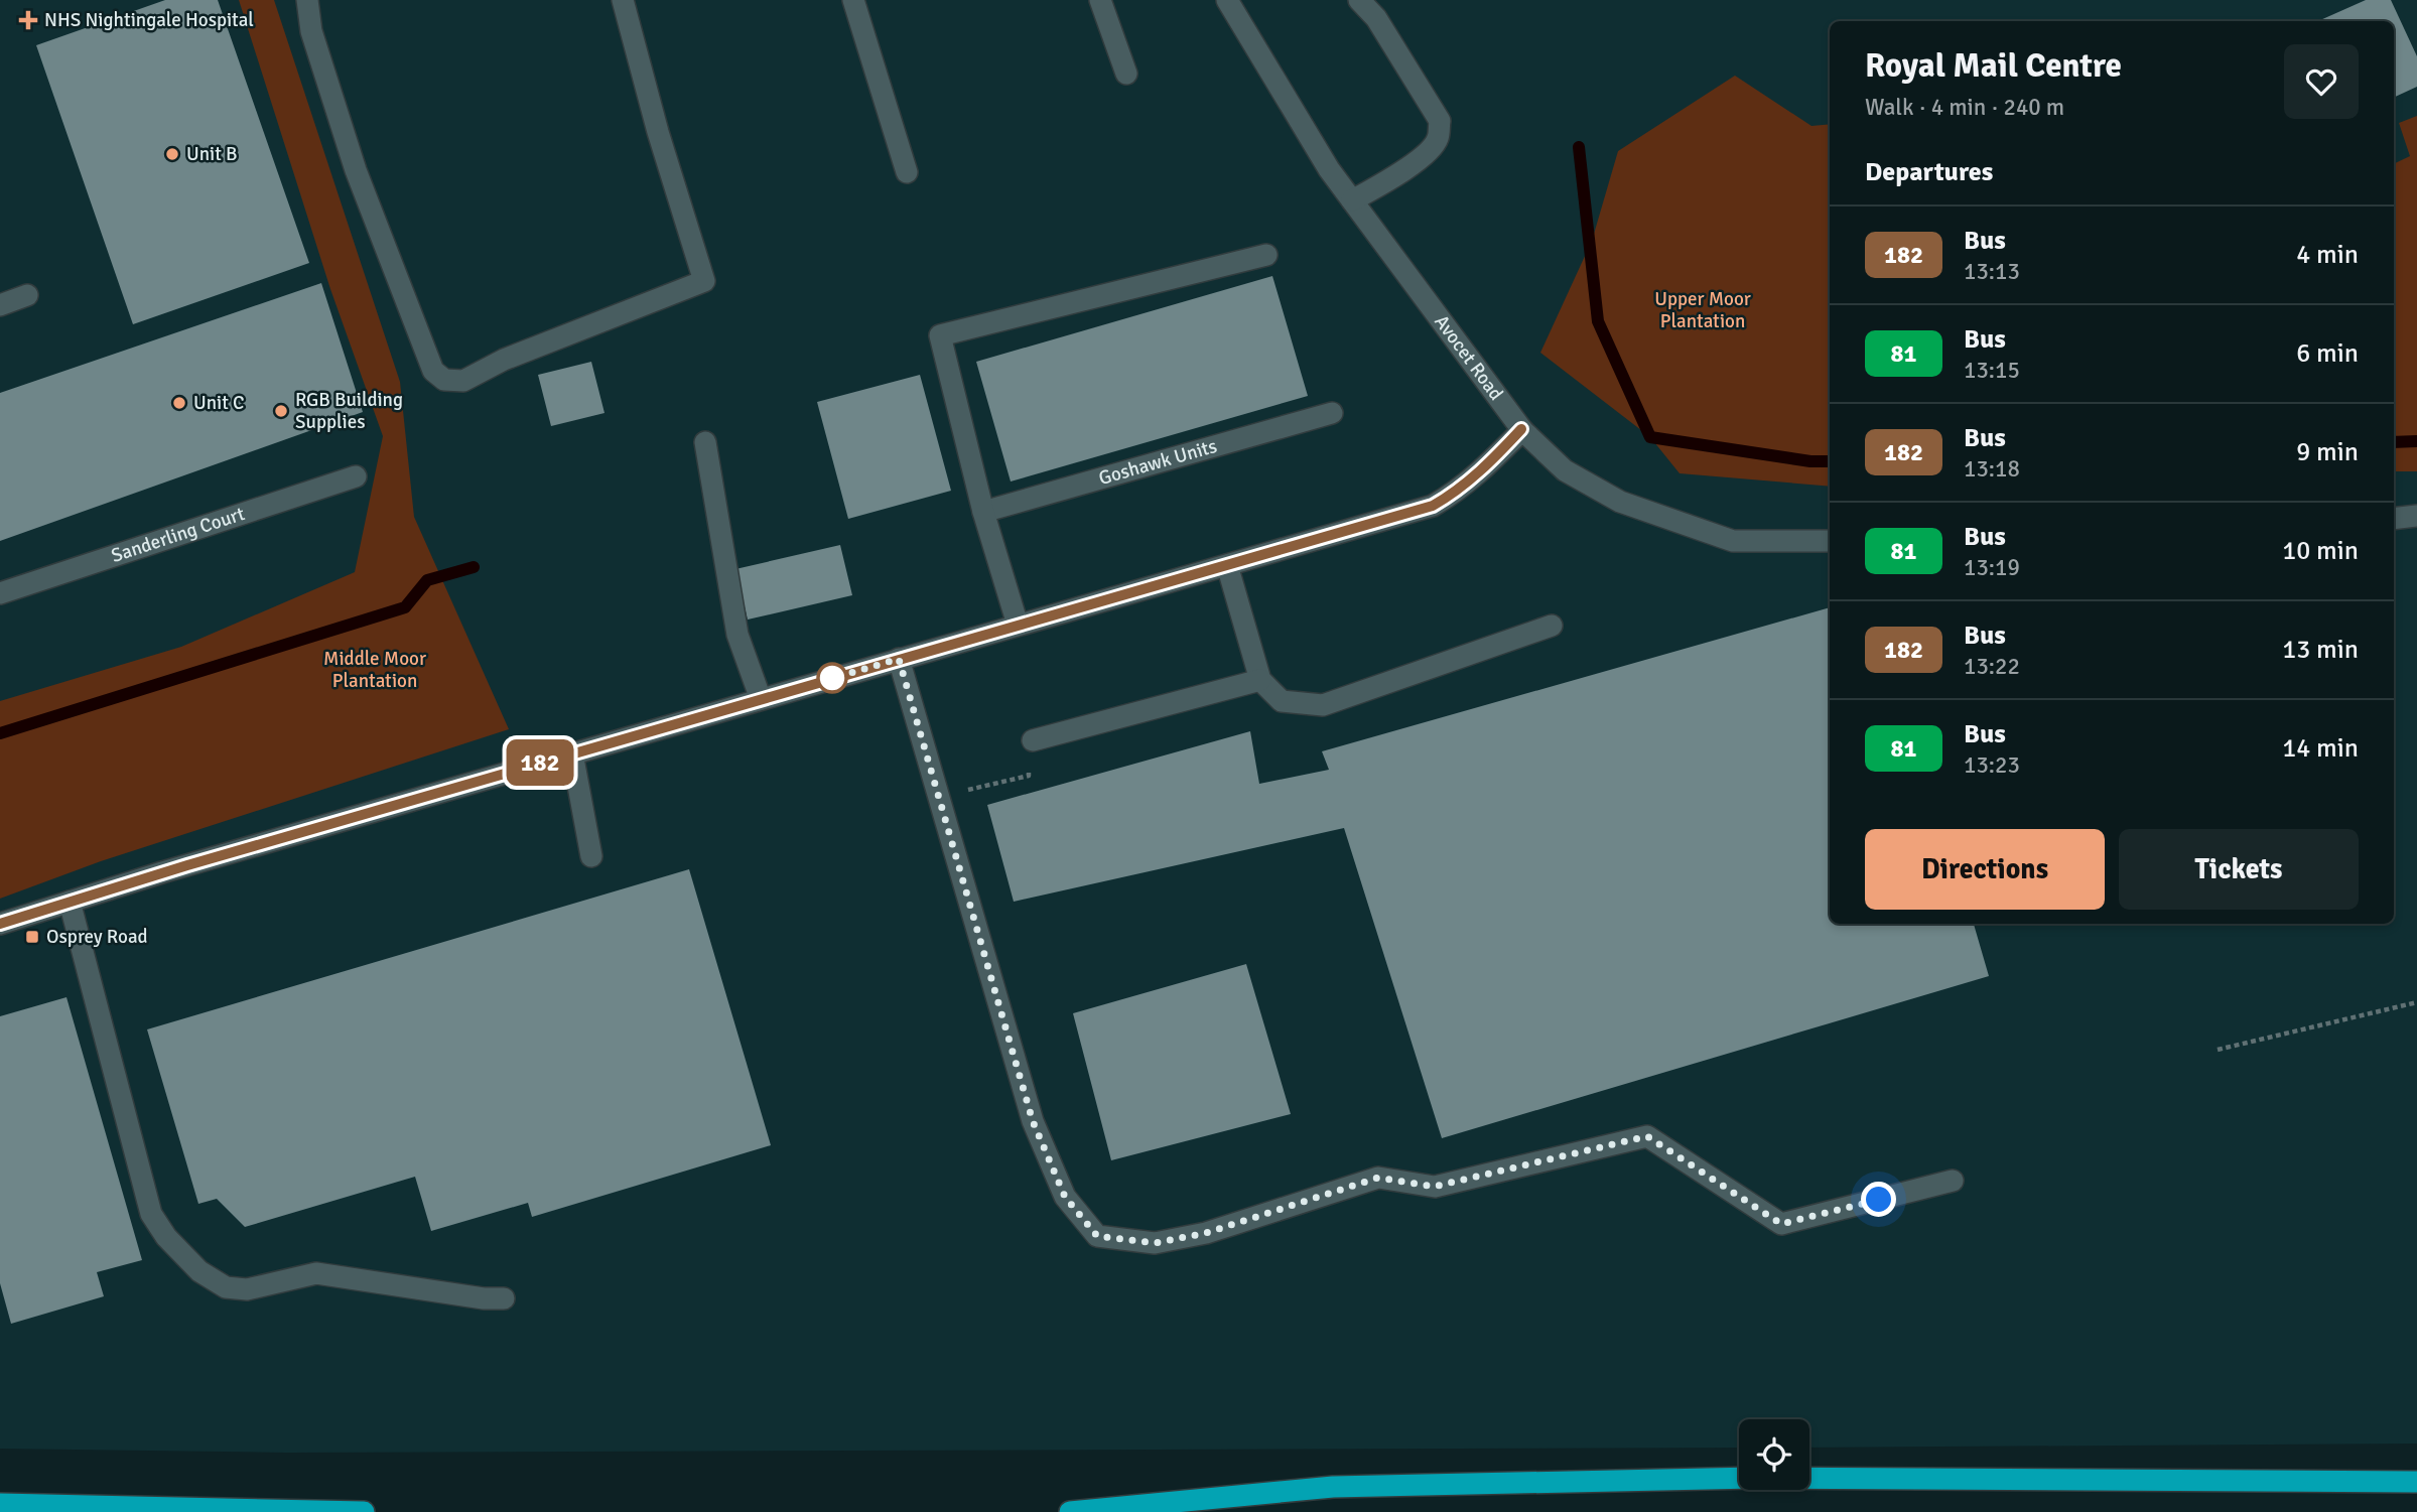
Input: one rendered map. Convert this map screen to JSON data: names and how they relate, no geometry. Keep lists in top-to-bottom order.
{
  "streets": {
    "street": ["Avocet Road", "Goshawk Units", "Sanderling Court"]
  },
  "parks": ["Upper Moor Plantation", "Middle Moor Plantation"],
  "places": {
    "health": ["NHS Nightingale Hospital"],
    "other": ["Unit B", "Unit C", "RGB Building Supplies"],
    "transit": ["Osprey Road"]
  },
  "lines": ["bus line 182"],
  "page": {
    "on_map": "182",
    "heading": [
      ["Royal Mail Centre", "Walk · 4 min · 240 m"],
      "Departures"
    ],
    "list": [
      {
        "mark": "182",
        "name": "Bus",
        "note": "13:13",
        "value": "4 min"
      },
      {
        "mark": "81",
        "name": "Bus",
        "note": "13:15",
        "value": "6 min"
      },
      {
        "mark": "182",
        "name": "Bus",
        "note": "13:18",
        "value": "9 min"
      },
      {
        "mark": "81",
        "name": "Bus",
        "note": "13:19",
        "value": "10 min"
      },
      {
        "mark": "182",
        "name": "Bus",
        "note": "13:22",
        "value": "13 min"
      },
      {
        "mark": "81",
        "name": "Bus",
        "note": "13:23",
        "value": "14 min"
      }
    ],
    "buttons": ["Directions", "Tickets"]
  }
}
